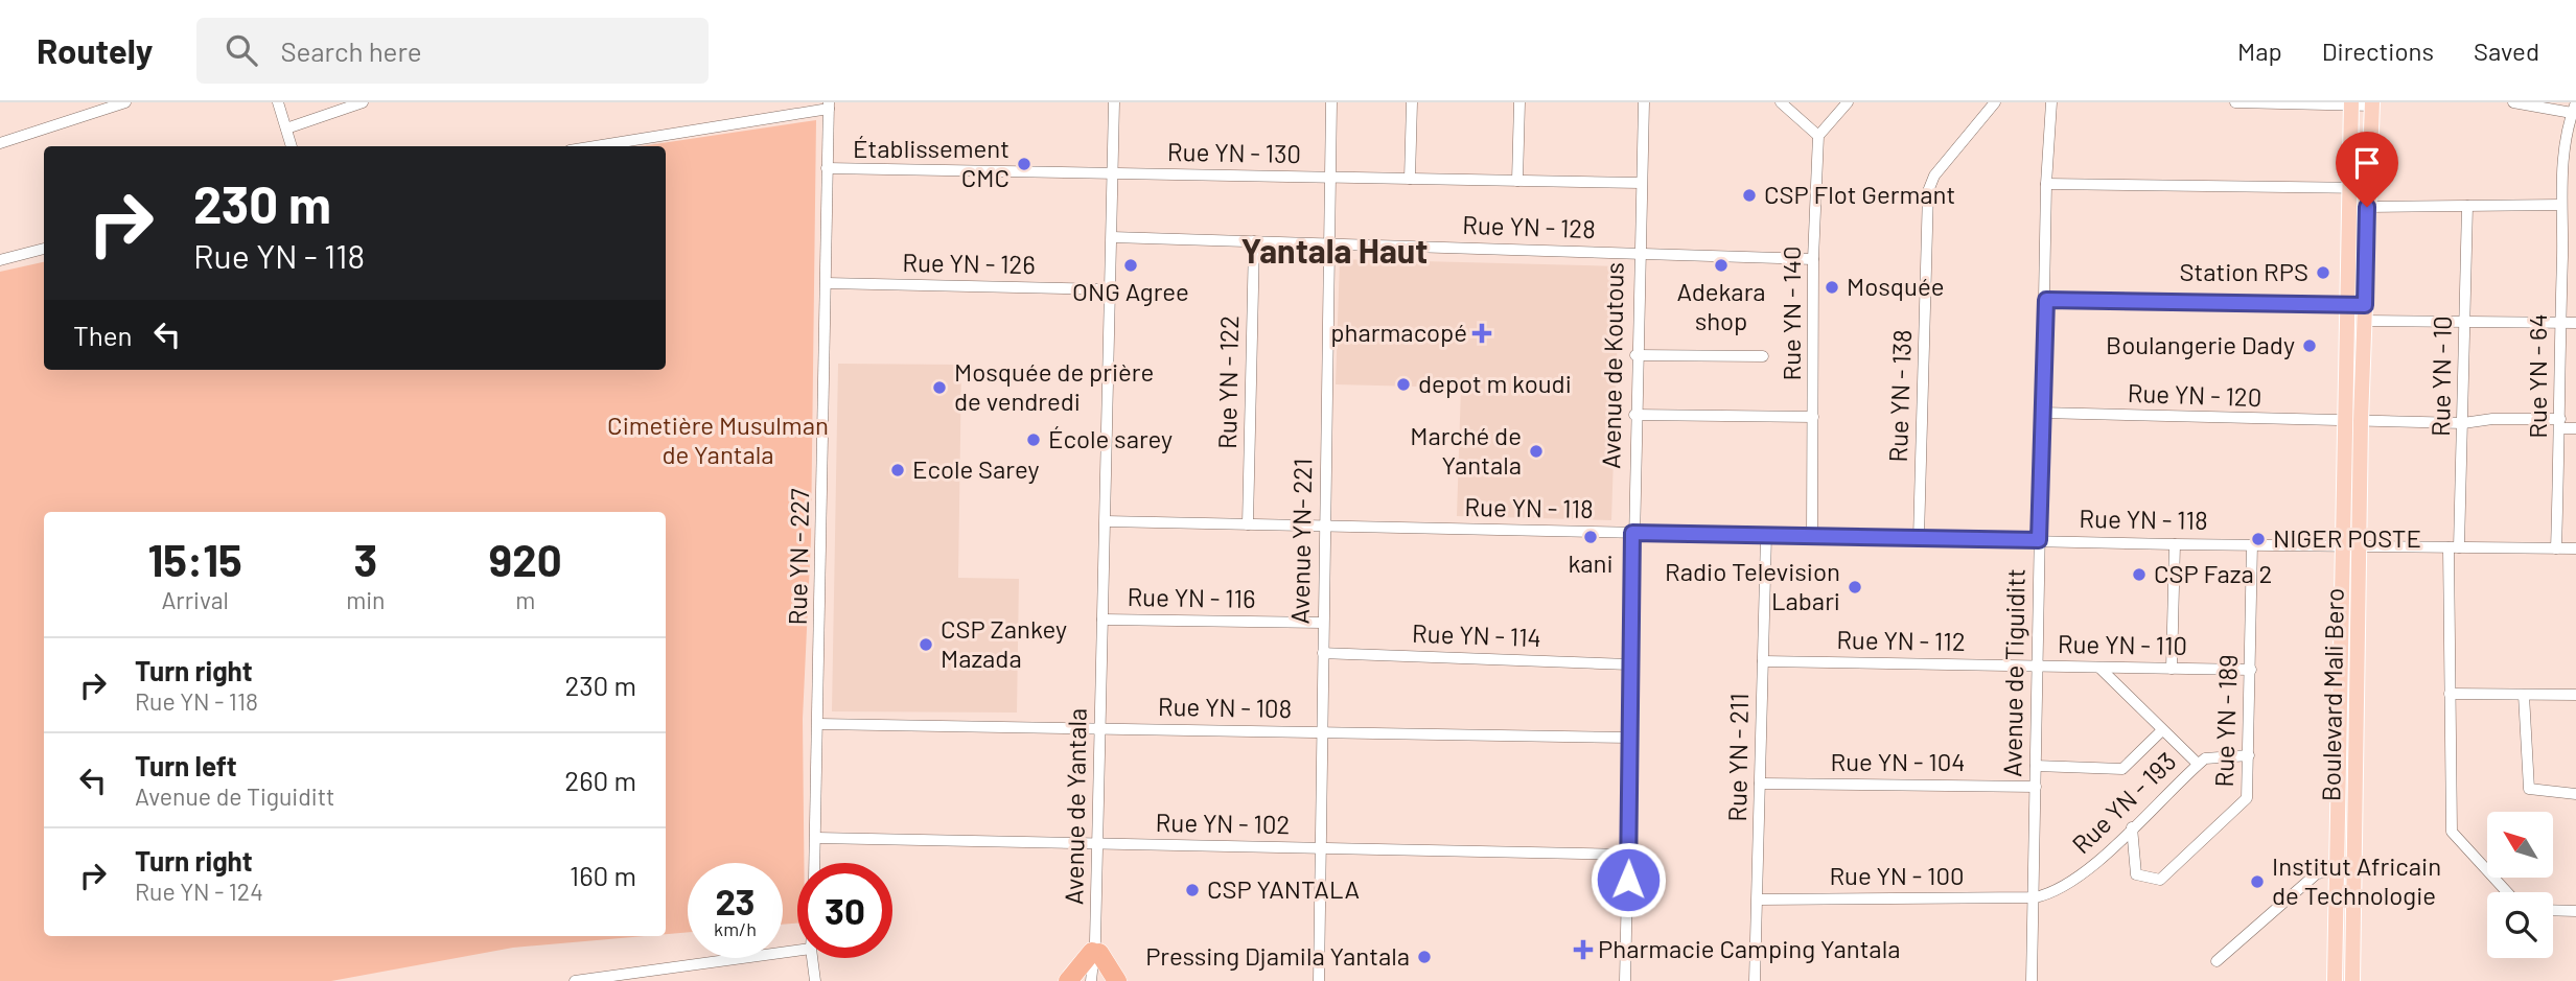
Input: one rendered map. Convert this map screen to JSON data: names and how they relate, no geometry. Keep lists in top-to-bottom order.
{
  "streets": {
    "main road": ["Boulevard Mali Bero"],
    "street": [
      "Rue YN - 130",
      "Rue YN - 128",
      "Rue YN - 126",
      "Rue YN - 140",
      "Avenue de Koutous",
      "Rue YN - 10",
      "Rue YN - 64",
      "Rue YN - 122",
      "Rue YN - 138",
      "Rue YN - 120",
      "Rue YN - 118",
      "Avenue YN- 221",
      "Rue YN - 227",
      "Rue YN - 116",
      "Rue YN - 114",
      "Rue YN - 112",
      "Rue YN - 110",
      "Avenue de Tiguiditt",
      "Rue YN - 108",
      "Rue YN - 189",
      "Rue YN - 211",
      "Rue YN - 104",
      "Rue YN - 193",
      "Avenue de Yantala",
      "Rue YN - 102",
      "Rue YN - 100"
    ]
  },
  "crossings": [
    ["Rue YN - 130", "Avenue de Koutous"],
    ["Rue YN - 130", "Avenue YN- 221"],
    ["Rue YN - 130", "Rue YN - 227"],
    ["Rue YN - 130", "Avenue de Yantala"],
    ["Rue YN - 128", "Rue YN - 140"],
    ["Rue YN - 128", "Avenue de Koutous"],
    ["Rue YN - 128", "Rue YN - 122"],
    ["Rue YN - 128", "Avenue YN- 221"],
    ["Rue YN - 128", "Avenue de Yantala"],
    ["Rue YN - 126", "Rue YN - 227"],
    ["Rue YN - 126", "Avenue de Yantala"],
    ["Rue YN - 140", "Rue YN - 118"],
    ["Avenue de Koutous", "Rue YN - 118"],
    ["Avenue de Koutous", "Rue YN - 114"],
    ["Avenue de Koutous", "Rue YN - 108"],
    ["Avenue de Koutous", "Rue YN - 102"],
    ["Rue YN - 10", "Rue YN - 120"],
    ["Rue YN - 10", "Rue YN - 118"],
    ["Rue YN - 64", "Rue YN - 120"],
    ["Rue YN - 64", "Rue YN - 118"],
    ["Rue YN - 122", "Rue YN - 118"],
    ["Rue YN - 138", "Rue YN - 118"],
    ["Rue YN - 120", "Avenue de Tiguiditt"],
    ["Rue YN - 120", "Boulevard Mali Bero"],
    ["Rue YN - 118", "Avenue YN- 221"],
    ["Rue YN - 118", "Avenue de Tiguiditt"],
    ["Rue YN - 118", "Boulevard Mali Bero"],
    ["Rue YN - 118", "Rue YN - 189"],
    ["Rue YN - 118", "Rue YN - 211"],
    ["Rue YN - 118", "Avenue de Yantala"],
    ["Avenue YN- 221", "Rue YN - 116"],
    ["Avenue YN- 221", "Rue YN - 114"],
    ["Avenue YN- 221", "Rue YN - 108"],
    ["Avenue YN- 221", "Rue YN - 102"],
    ["Rue YN - 227", "Rue YN - 108"],
    ["Rue YN - 227", "Rue YN - 102"],
    ["Rue YN - 116", "Avenue de Yantala"],
    ["Rue YN - 112", "Rue YN - 110"],
    ["Rue YN - 112", "Avenue de Tiguiditt"],
    ["Rue YN - 112", "Rue YN - 211"],
    ["Rue YN - 110", "Avenue de Tiguiditt"],
    ["Rue YN - 110", "Rue YN - 189"],
    ["Avenue de Tiguiditt", "Rue YN - 104"],
    ["Avenue de Tiguiditt", "Rue YN - 193"],
    ["Avenue de Tiguiditt", "Rue YN - 100"],
    ["Rue YN - 108", "Avenue de Yantala"],
    ["Rue YN - 189", "Rue YN - 193"],
    ["Rue YN - 211", "Rue YN - 104"],
    ["Rue YN - 211", "Rue YN - 100"],
    ["Rue YN - 193", "Rue YN - 100"],
    ["Avenue de Yantala", "Rue YN - 102"]
  ],
  "districts": ["Yantala Haut"],
  "parks": ["Cimetière Musulman de Yantala"],
  "places": {
    "other": [
      "Établissement CMC",
      "CSP Flot Germant",
      "ONG Agree",
      "Adekara shop",
      "Station RPS",
      "Mosquée",
      "Boulangerie Dady",
      "depot m koudi",
      "Mosquée de prière de vendredi",
      "École sarey",
      "Marché de Yantala",
      "Ecole Sarey",
      "kani",
      "NIGER POSTE",
      "CSP Faza 2",
      "Radio Television Labari",
      "CSP Zankey Mazada",
      "Institut Africain de Technologie",
      "CSP YANTALA",
      "Pressing Djamila Yantala"
    ],
    "health": ["pharmacopé", "Pharmacie Camping Yantala"]
  },
  "north": "top left",
  "page": {
    "header": "Routely",
    "search": "Search here",
    "nav": ["Map", "Directions", "Saved"],
    "turn": ["230 m", "Rue YN - 118"],
    "then": "Then",
    "eta": [
      "15:15",
      "Arrival",
      "3",
      "min",
      "920",
      "m"
    ],
    "list": [
      {
        "name": "Turn right",
        "note": "Rue YN - 118",
        "value": "230 m"
      },
      {
        "name": "Turn left",
        "note": "Avenue de Tiguiditt",
        "value": "260 m"
      },
      {
        "name": "Turn right",
        "note": "Rue YN - 124",
        "value": "160 m"
      }
    ],
    "speed": "23 km/h",
    "limit": "30"
  }
}
